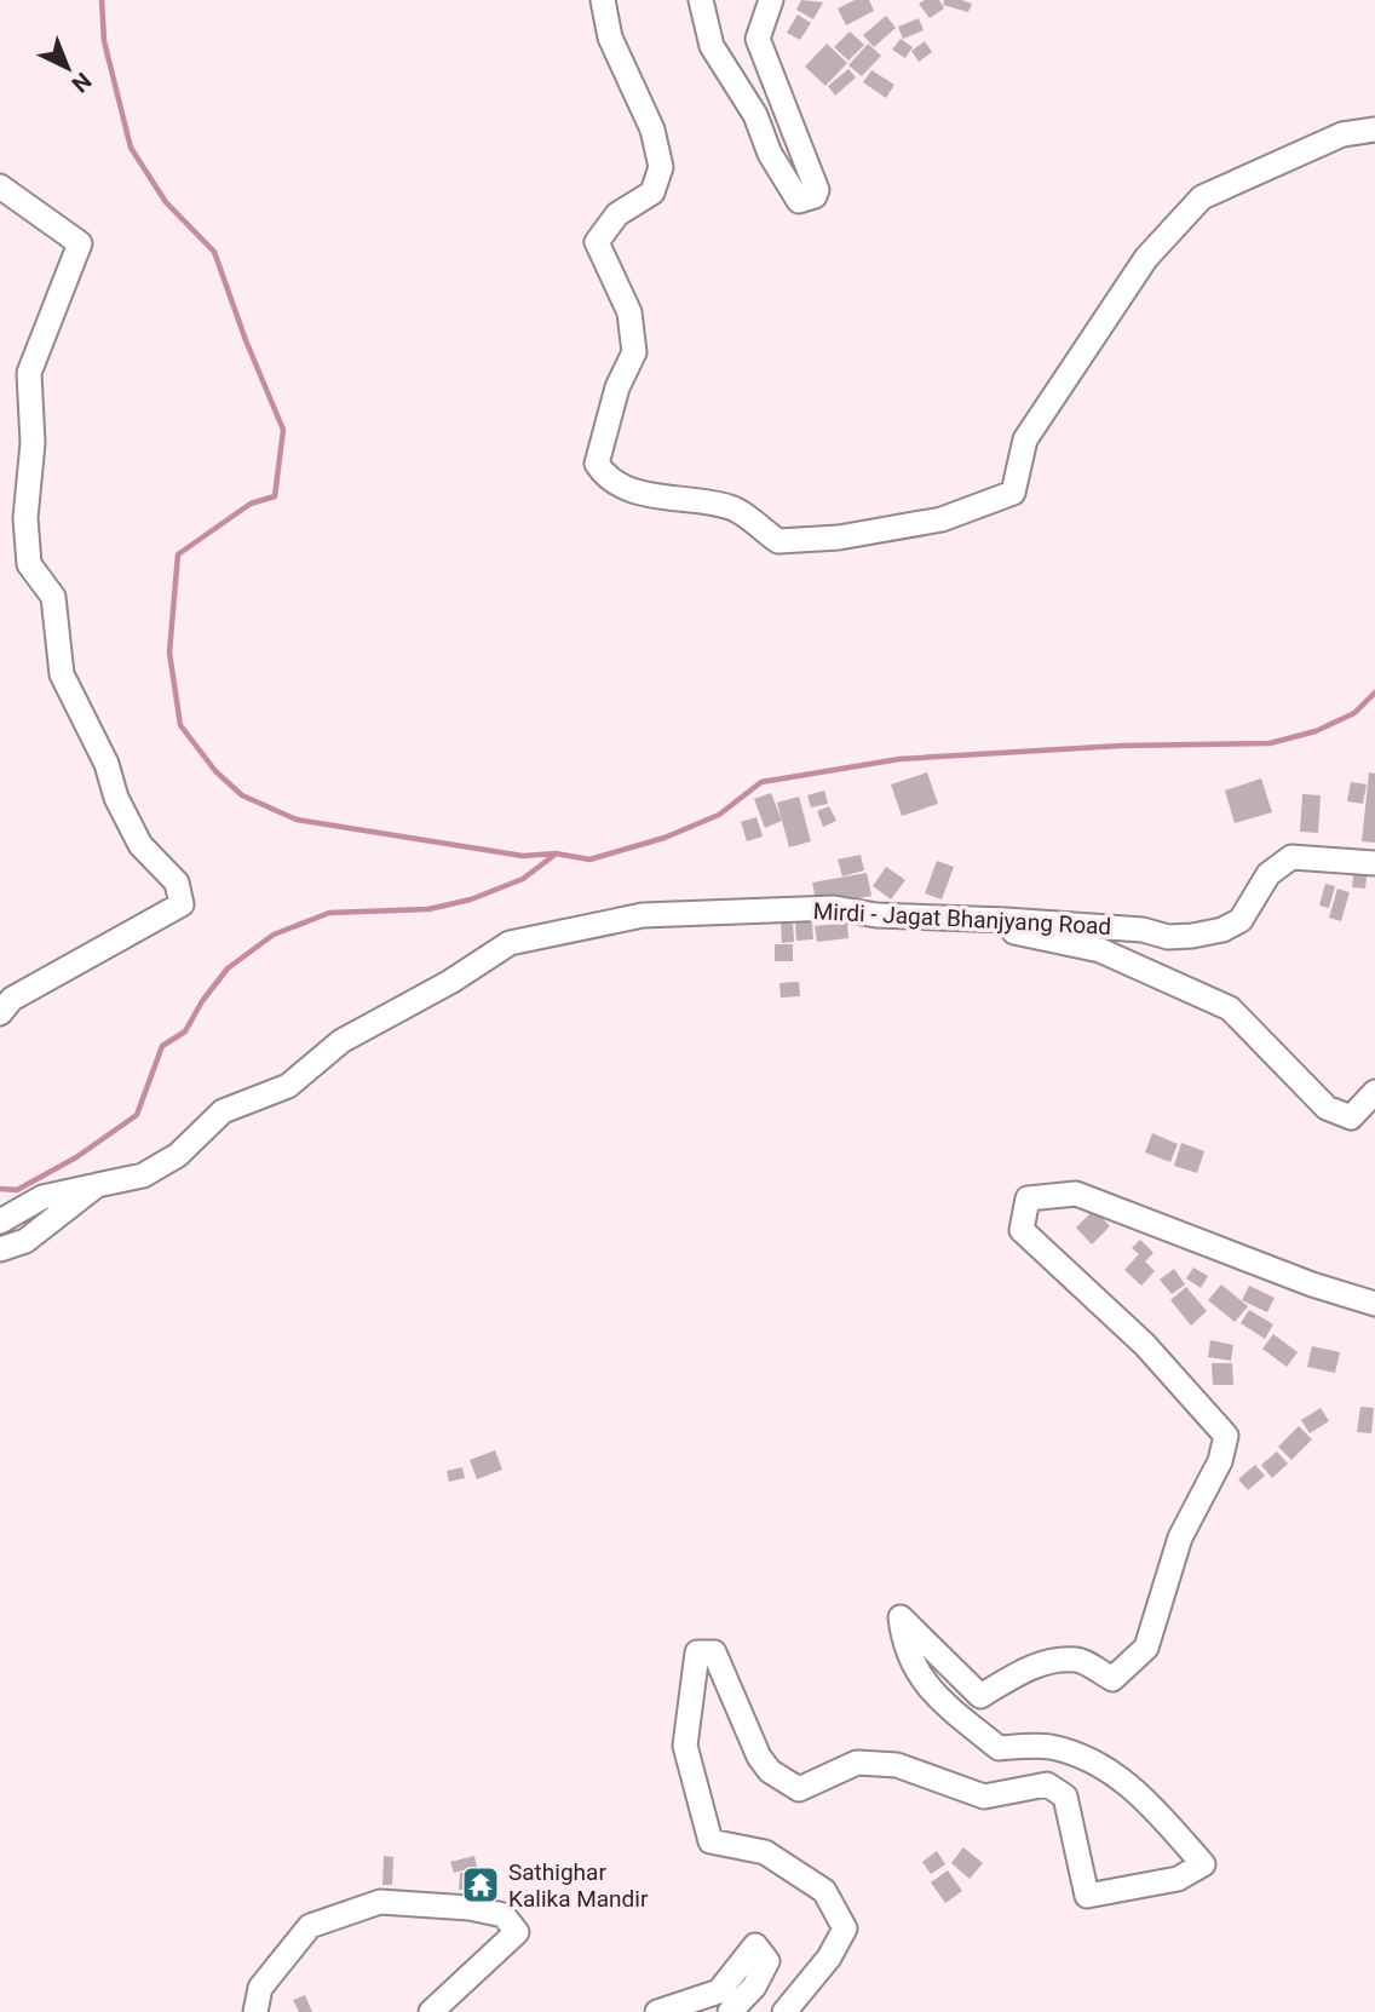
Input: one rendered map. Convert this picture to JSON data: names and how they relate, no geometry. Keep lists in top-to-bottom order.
{
  "streets": {
    "street": ["Mirdi - Jagat Bhanjyang Road"]
  },
  "places": {
    "temple": ["Sathighar Kalika Mandir"]
  },
  "north": "bottom right"
}
